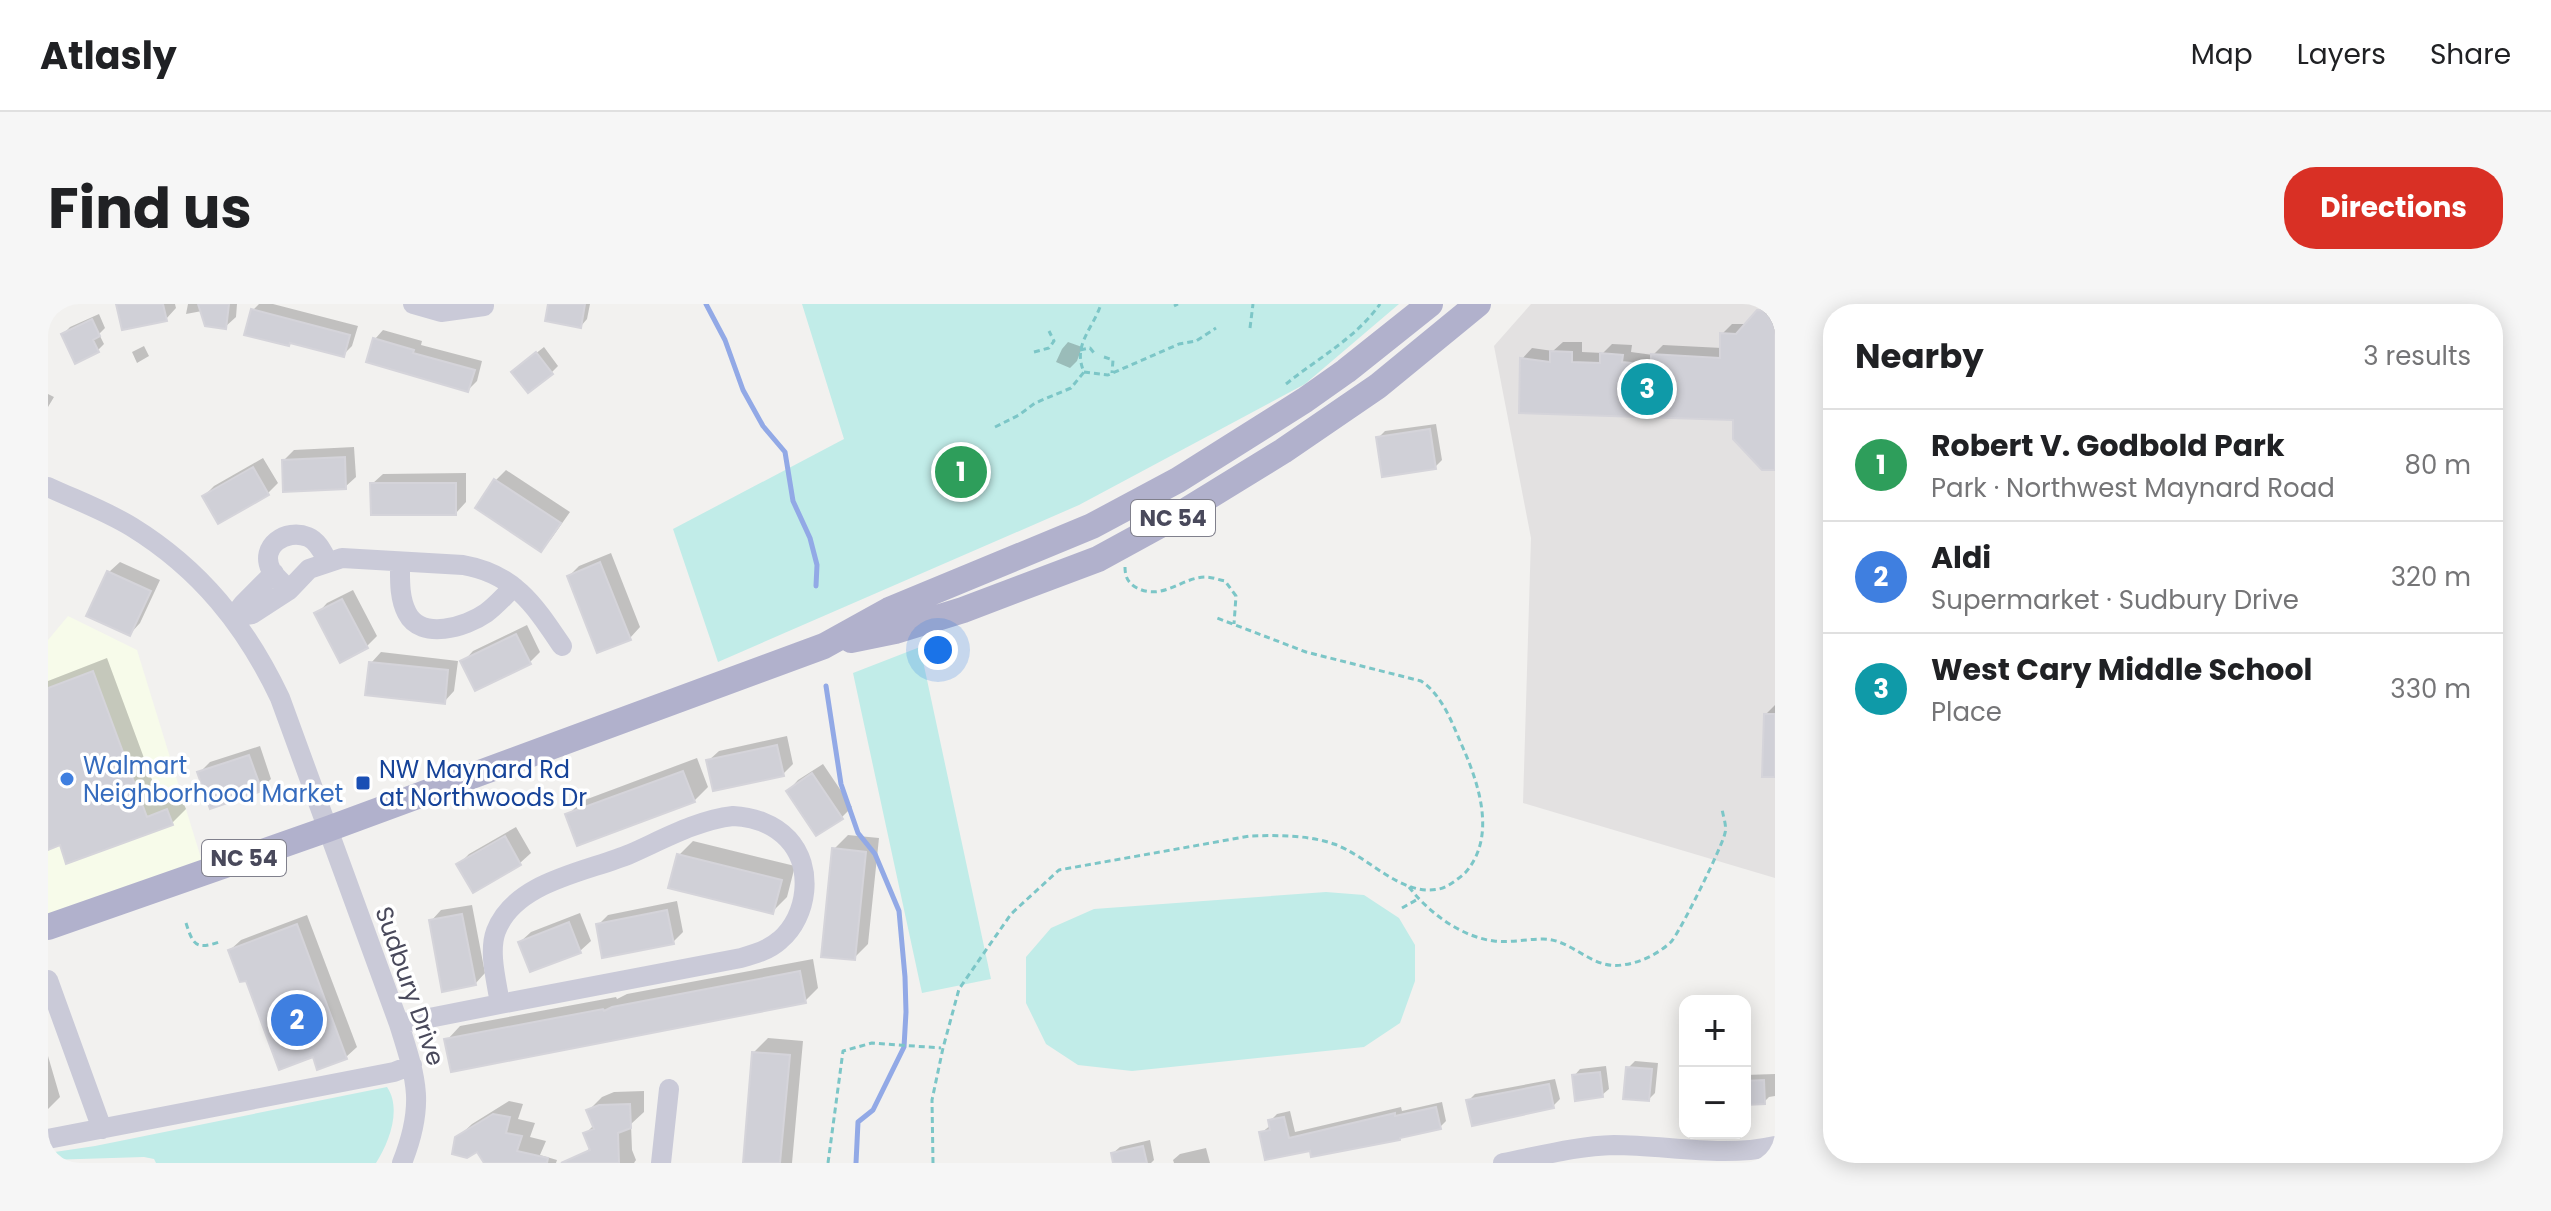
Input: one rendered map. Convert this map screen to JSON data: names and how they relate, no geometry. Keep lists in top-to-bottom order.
{
  "streets": {
    "main road": ["NC 54"],
    "street": ["Sudbury Drive"]
  },
  "crossings": [
    ["NC 54", "Sudbury Drive"]
  ],
  "places": {
    "other": ["Walmart Neighborhood Market"],
    "transit": ["NW Maynard Rd at Northwoods Dr"]
  },
  "page": {
    "header": "Atlasly",
    "nav": ["Map", "Layers", "Share"],
    "title": "Find us",
    "buttons": "Directions",
    "heading": ["Nearby", "3 results"],
    "pins": ["3", "1", "2"],
    "list": [
      {
        "mark": "1",
        "name": "Robert V. Godbold Park",
        "note": "Park · Northwest Maynard Road",
        "value": "80 m"
      },
      {
        "mark": "2",
        "name": "Aldi",
        "note": "Supermarket · Sudbury Drive",
        "value": "320 m"
      },
      {
        "mark": "3",
        "name": "West Cary Middle School",
        "note": "Place",
        "value": "330 m"
      }
    ],
    "map_buttons": ["+", "−"]
  }
}
